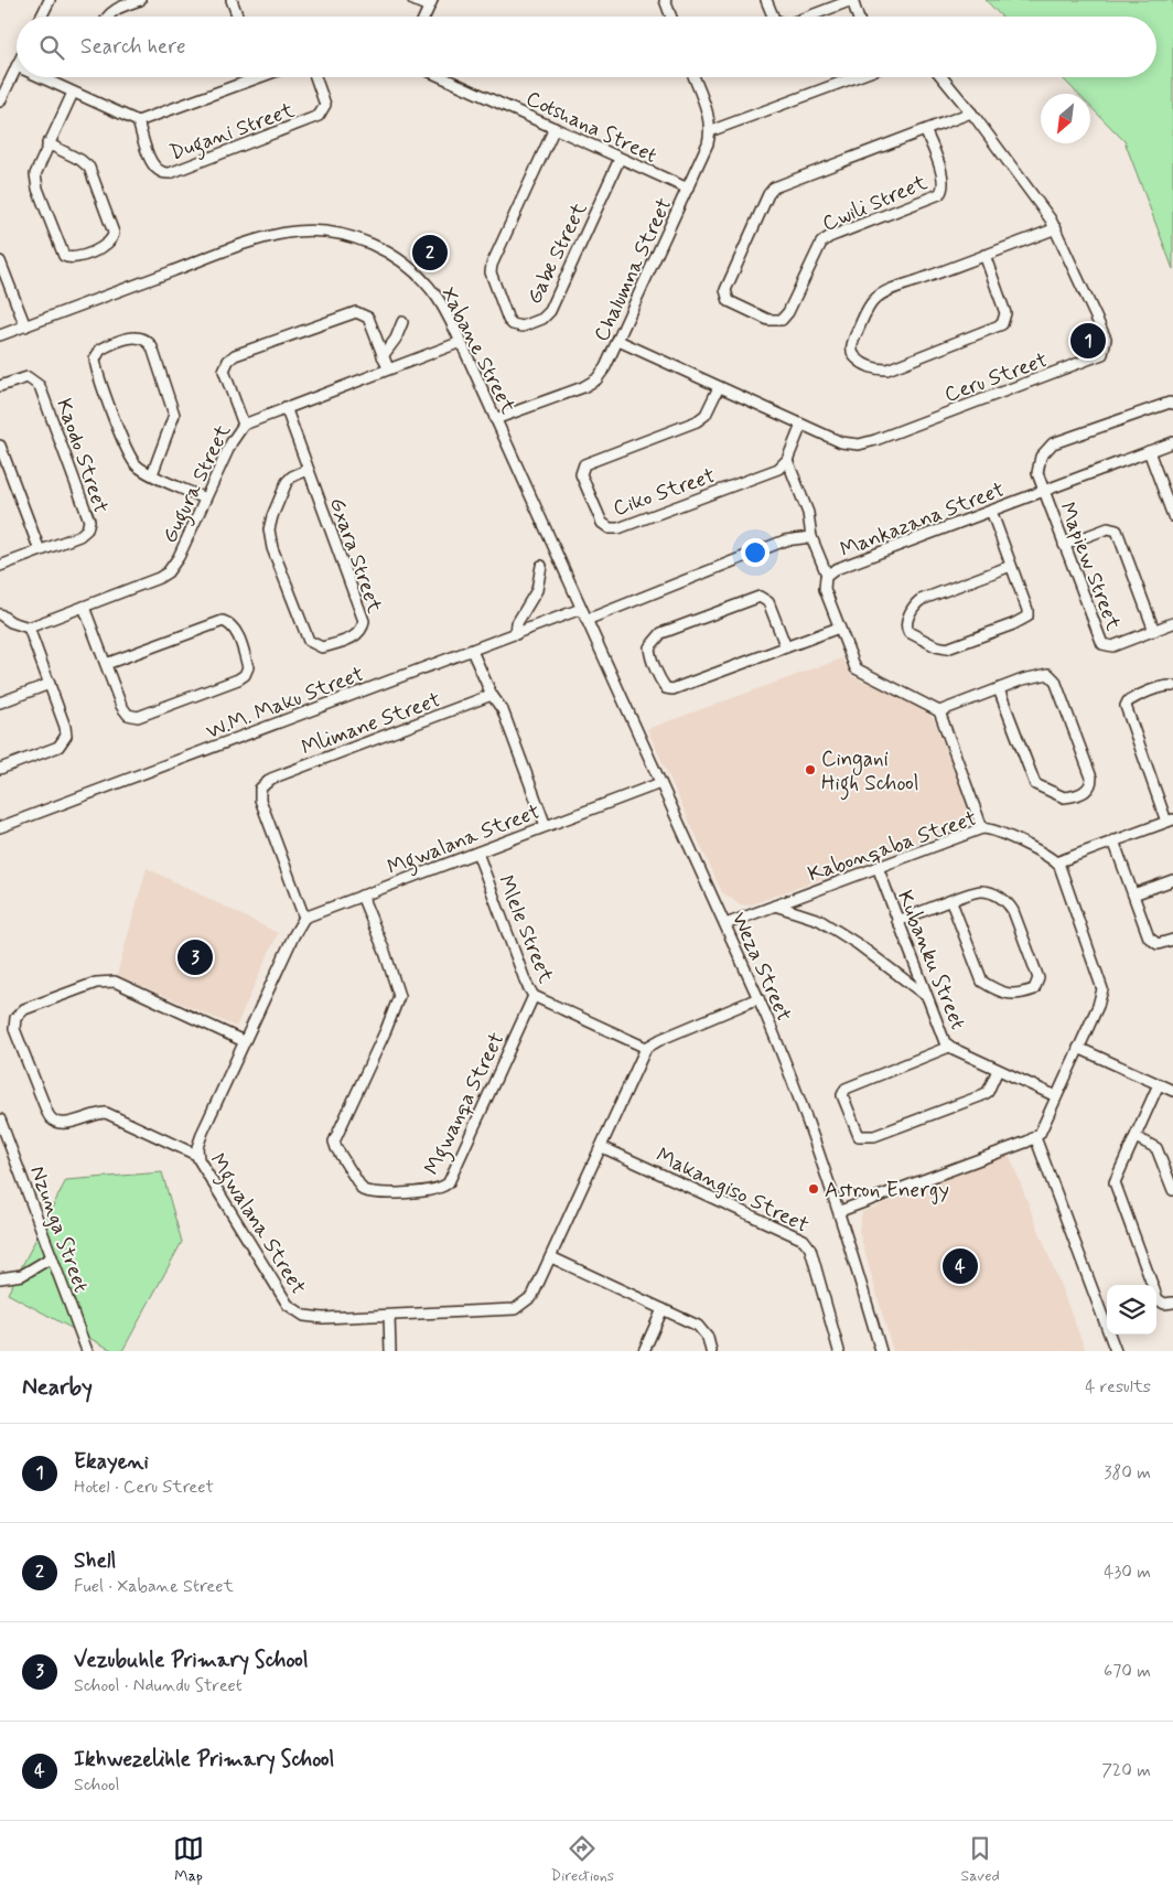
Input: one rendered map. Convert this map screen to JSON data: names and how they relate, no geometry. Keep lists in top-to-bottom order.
{
  "streets": {
    "street": [
      "Cotshana Street",
      "Dugani Street",
      "Cwili Street",
      "Gabe Street",
      "Chalumna Street",
      "Xabane Street",
      "Ceru Street",
      "Kaodo Street",
      "Gugura Street",
      "Ciko Street",
      "Mankazana Street",
      "Gxara Street",
      "Mapiew Street",
      "W.M. Maku Street",
      "Mlimane Street",
      "Mgwalana Street",
      "Kabonqaba Street",
      "Mlele Street",
      "Kubanku Street",
      "Weza Street",
      "Mgwanqa Street",
      "Makangiso Street",
      "Nzunga Street"
    ]
  },
  "crossings": [
    ["Cotshana Street", "Gabe Street"],
    ["Cotshana Street", "Chalumna Street"],
    ["Cwili Street", "Ceru Street"],
    ["Chalumna Street", "Xabane Street"],
    ["Chalumna Street", "Ceru Street"],
    ["Xabane Street", "Gugura Street"],
    ["Xabane Street", "W.M. Maku Street"],
    ["Xabane Street", "Weza Street"],
    ["Ceru Street", "Ciko Street"],
    ["Gugura Street", "Gxara Street"],
    ["Mankazana Street", "Mapiew Street"],
    ["W.M. Maku Street", "Weza Street"],
    ["Mlimane Street", "Mgwalana Street"],
    ["Mgwalana Street", "Mlele Street"],
    ["Mgwalana Street", "Weza Street"],
    ["Mgwalana Street", "Mgwanqa Street"],
    ["Mgwalana Street", "Makangiso Street"],
    ["Kabonqaba Street", "Kubanku Street"],
    ["Kabonqaba Street", "Weza Street"],
    ["Mlele Street", "Mgwanqa Street"]
  ],
  "places": ["Cingani High School", "Astron Energy"],
  "north": "bottom left",
  "page": {
    "search": "Search here",
    "pins": [
      "2",
      "1",
      "3",
      "4"
    ],
    "heading": ["Nearby", "4 results"],
    "list": [
      {
        "mark": "1",
        "name": "Ekayeni",
        "note": "Hotel · Ceru Street",
        "value": "380 m"
      },
      {
        "mark": "2",
        "name": "Shell",
        "note": "Fuel · Xabane Street",
        "value": "430 m"
      },
      {
        "mark": "3",
        "name": "Vezubuhle Primary School",
        "note": "School · Ndundu Street",
        "value": "670 m"
      },
      {
        "mark": "4",
        "name": "Ikhwezelihle Primary School",
        "note": "School",
        "value": "720 m"
      }
    ],
    "nav": ["Map", "Directions", "Saved"]
  }
}
